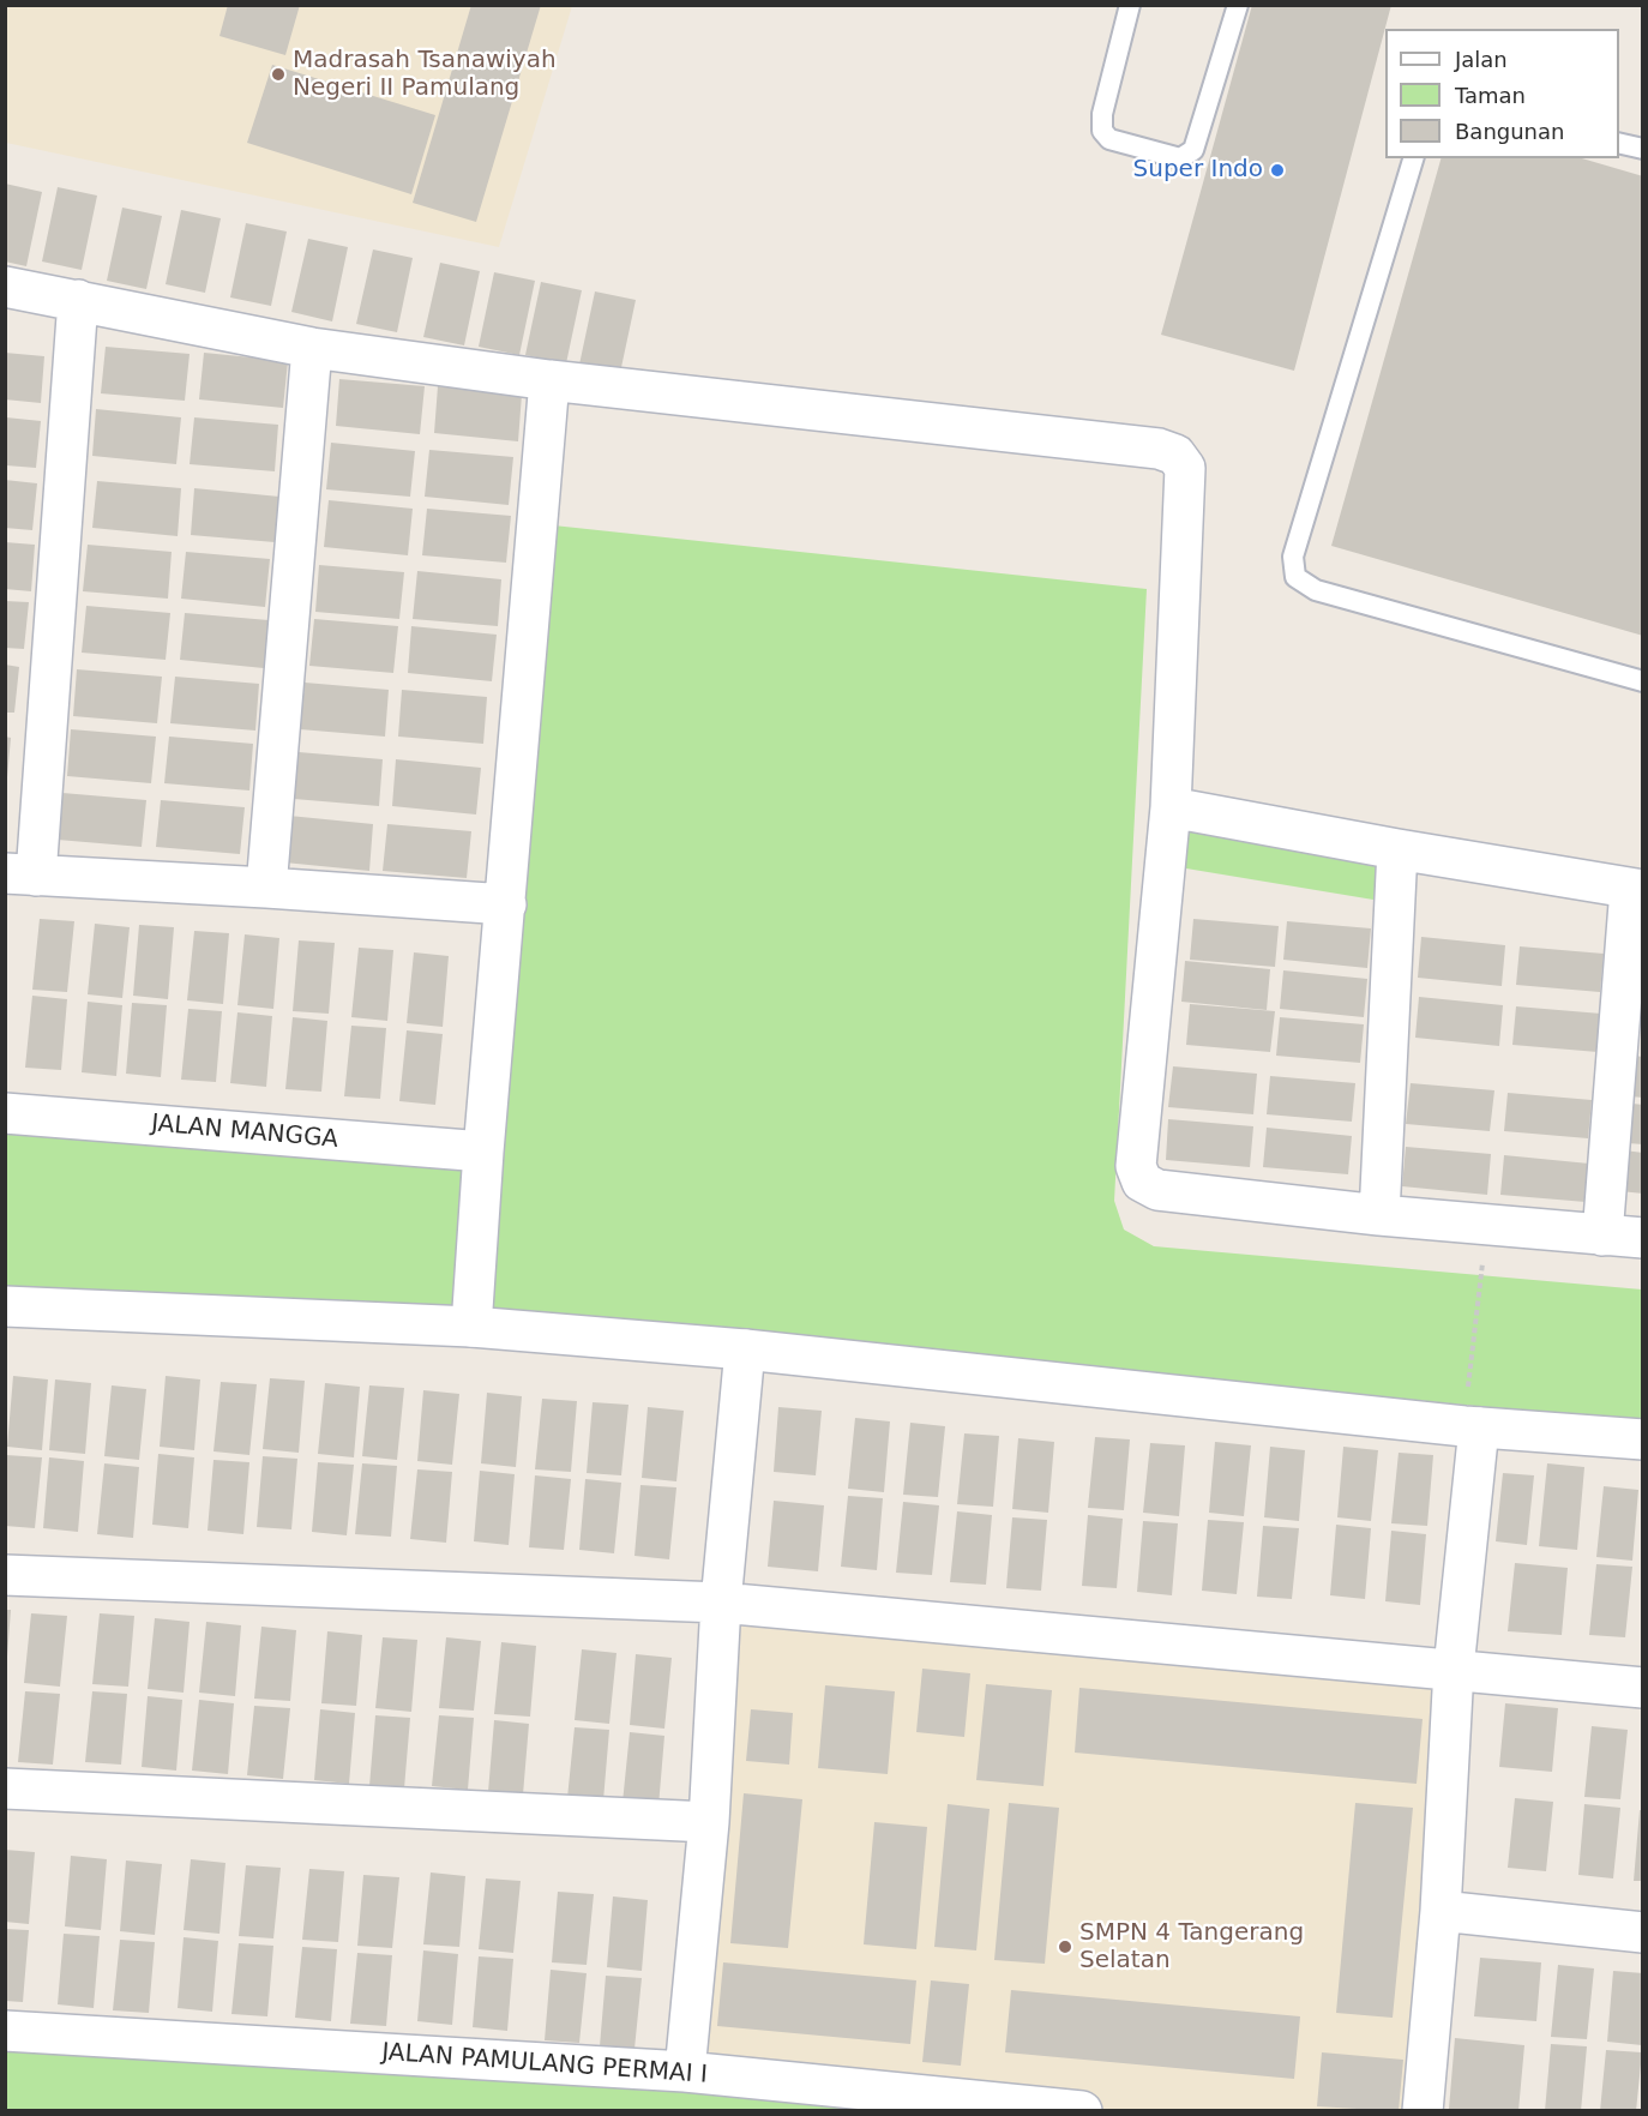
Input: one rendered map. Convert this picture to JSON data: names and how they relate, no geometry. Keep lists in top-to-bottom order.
{
  "streets": {
    "street": ["JALAN MANGGA", "JALAN PAMULANG PERMAI I"]
  },
  "places": ["Madrasah Tsanawiyah Negeri II Pamulang", "Super Indo", "SMPN 4 Tangerang Selatan"],
  "legend": ["Jalan", "Taman", "Bangunan"]
}
